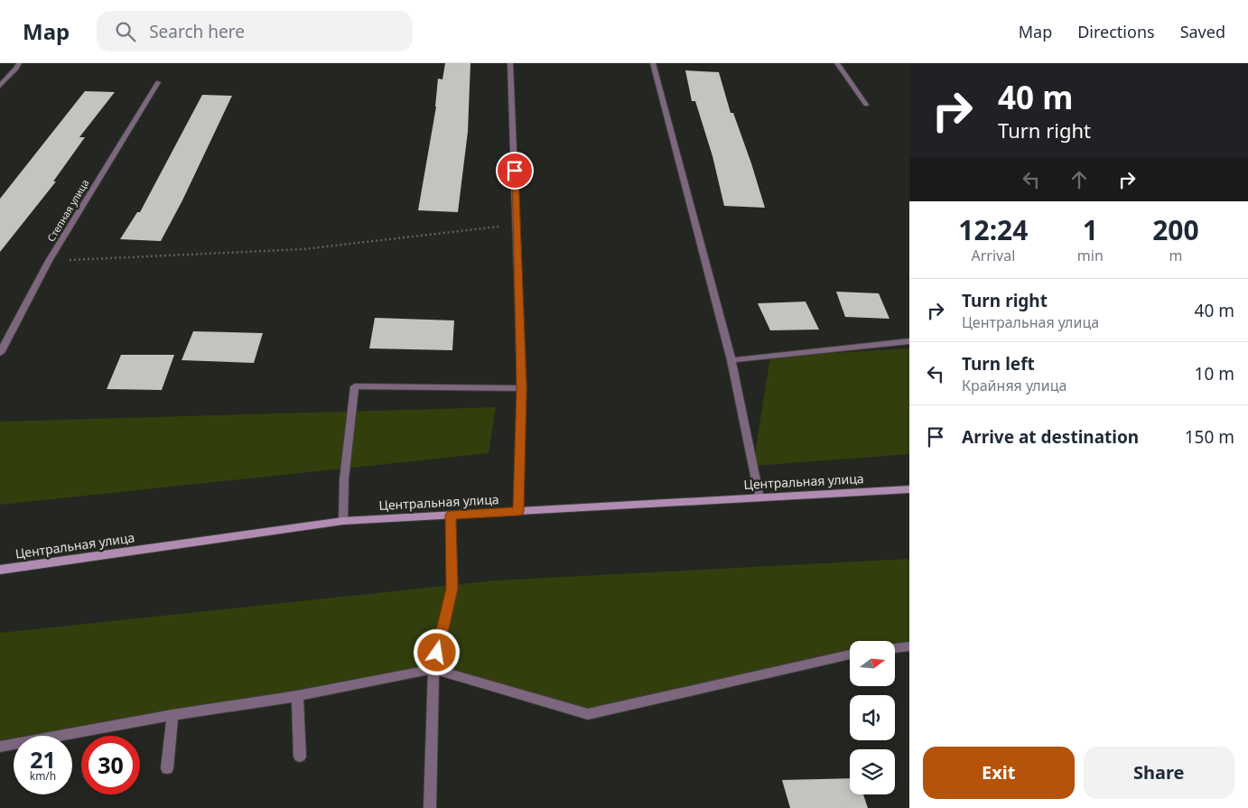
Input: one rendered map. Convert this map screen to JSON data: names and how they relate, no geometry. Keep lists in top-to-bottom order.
{
  "streets": {
    "main road": ["Центральная улица"],
    "street": ["Степная улица"]
  },
  "north": "right",
  "page": {
    "header": "Map",
    "search": "Search here",
    "nav": ["Map", "Directions", "Saved"],
    "turn": ["40 m", "Turn right"],
    "eta": [
      "12:24",
      "Arrival",
      "1",
      "min",
      "200",
      "m"
    ],
    "list": [
      {
        "name": "Turn right",
        "note": "Центральная улица",
        "value": "40 m"
      },
      {
        "name": "Turn left",
        "note": "Крайняя улица",
        "value": "10 m"
      },
      {
        "name": "Arrive at destination",
        "value": "150 m"
      }
    ],
    "speed": "21 km/h",
    "limit": "30",
    "buttons": ["Exit", "Share"]
  }
}
